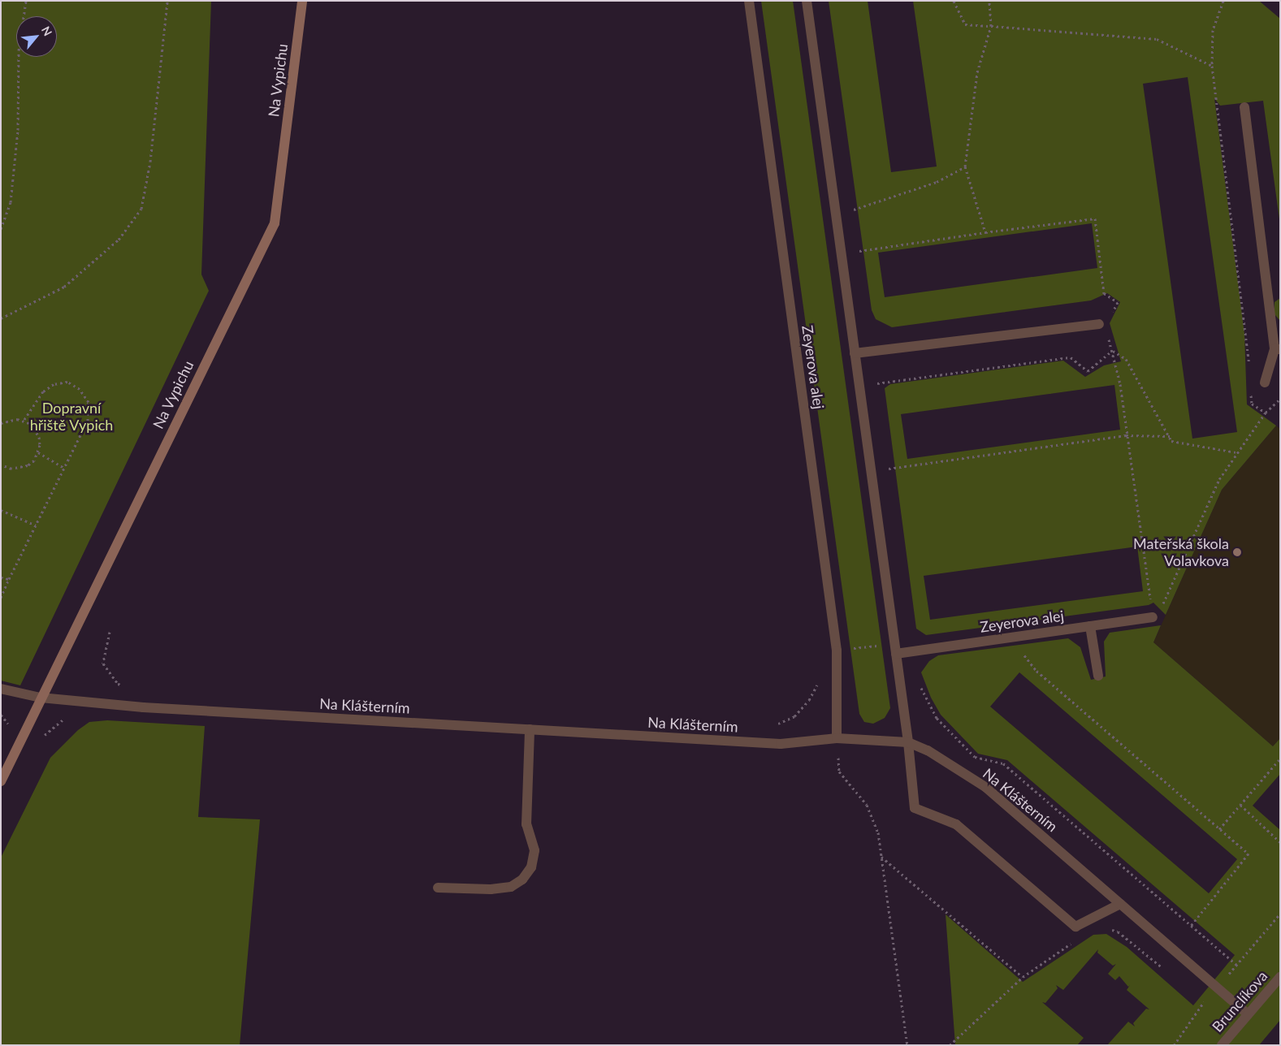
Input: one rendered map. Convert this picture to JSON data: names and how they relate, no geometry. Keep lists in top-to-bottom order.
{
  "streets": {
    "street": [
      "Na Vypichu",
      "Zeyerova alej",
      "Na Klášterním",
      "Brunclíkova"
    ]
  },
  "crossings": [
    ["Na Vypichu", "Na Klášterním"],
    ["Zeyerova alej", "Na Klášterním"],
    ["Na Klášterním", "Brunclíkova"]
  ],
  "parks": ["Dopravní hřiště Vypich"],
  "places": ["Mateřská škola Volavkova"],
  "north": "top right"
}
